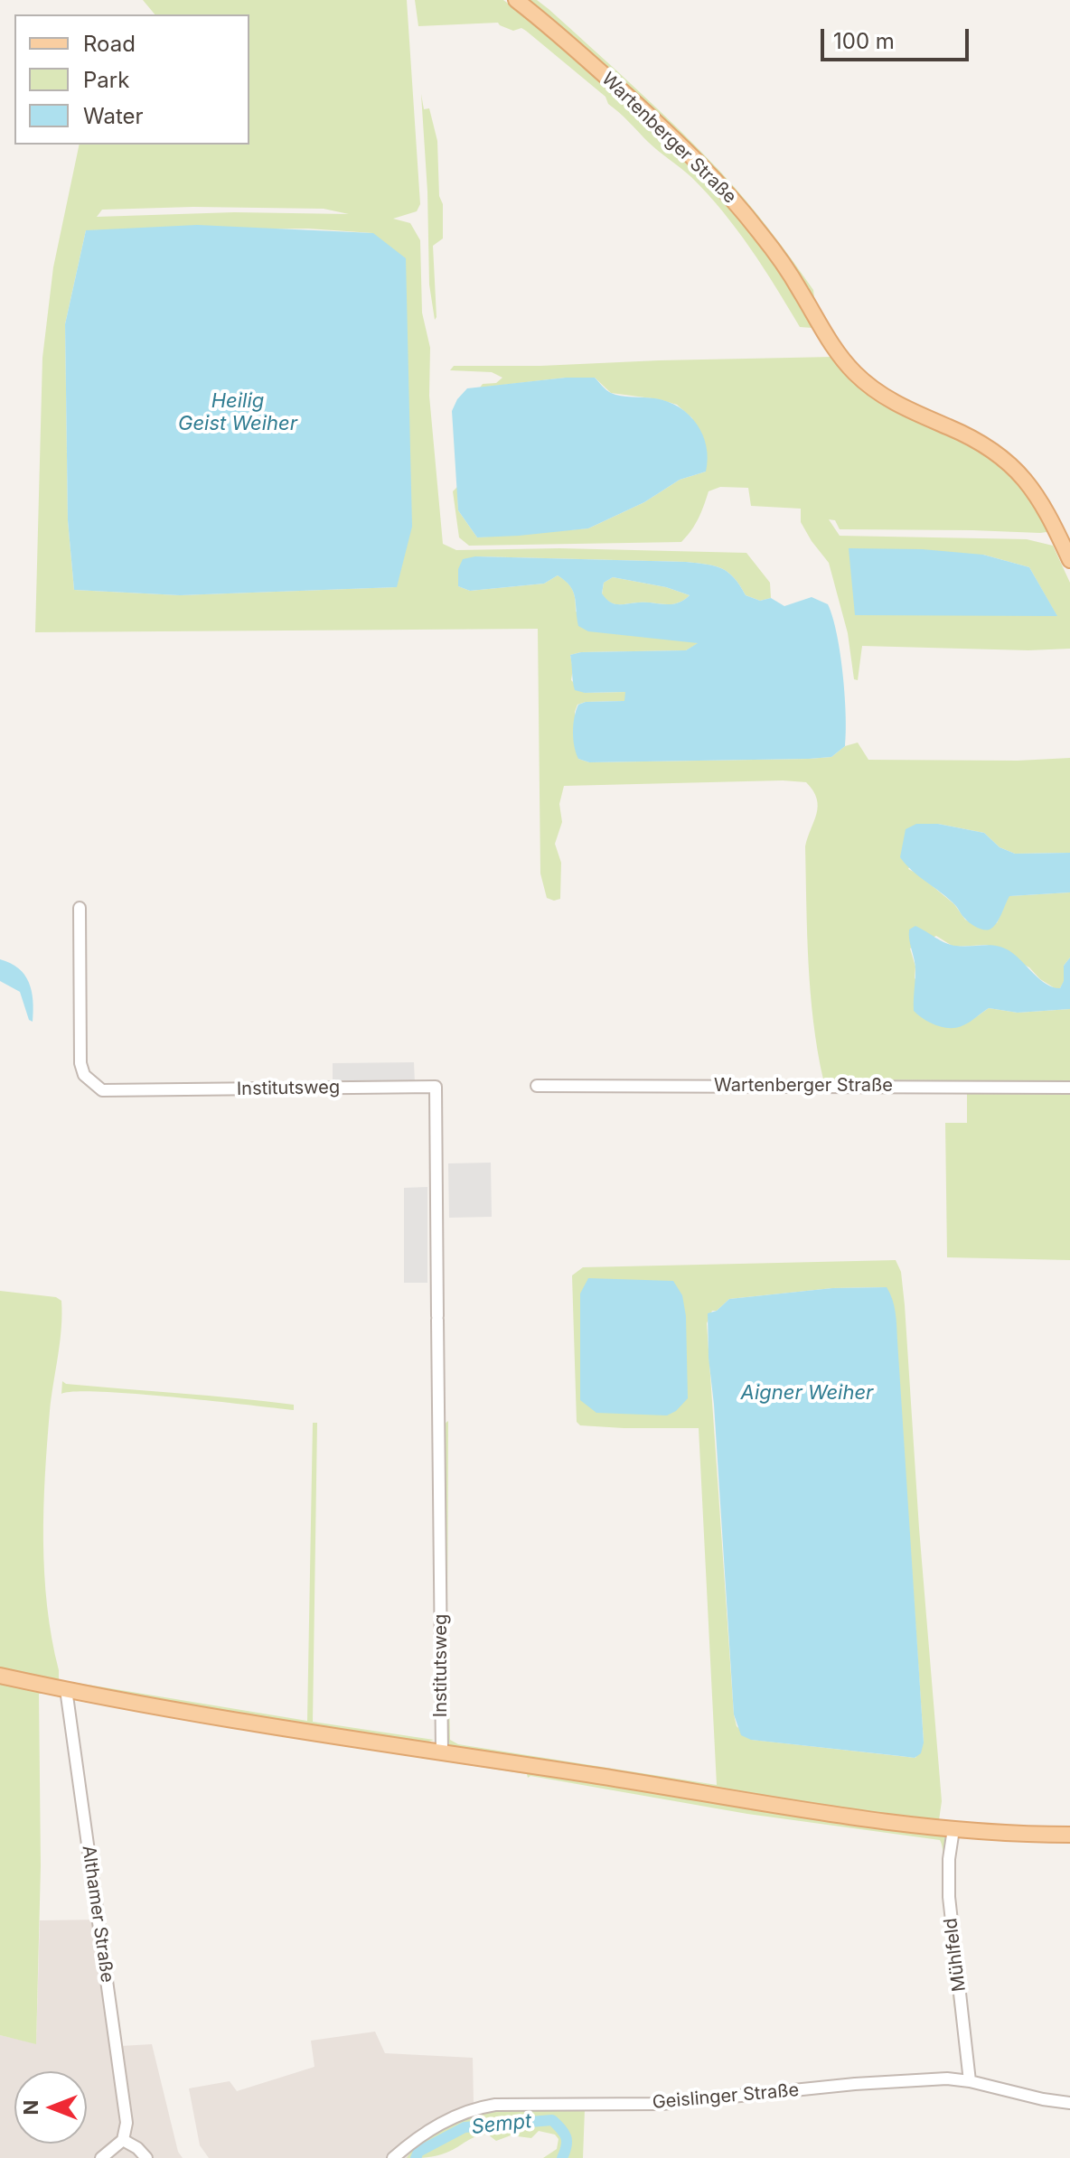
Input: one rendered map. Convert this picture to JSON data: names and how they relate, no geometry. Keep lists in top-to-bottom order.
{
  "streets": {
    "main road": ["Wartenberger Straße"],
    "street": [
      "Institutsweg",
      "Althamer Straße",
      "Mühlfeld",
      "Geislinger Straße"
    ]
  },
  "crossings": [
    ["Mühlfeld", "Geislinger Straße"]
  ],
  "water": ["Heilig Geist Weiher", "Aigner Weiher", "Sempt"],
  "legend": ["Road", "Park", "Water"],
  "scale_bar": "100 m",
  "north": "left"
}
